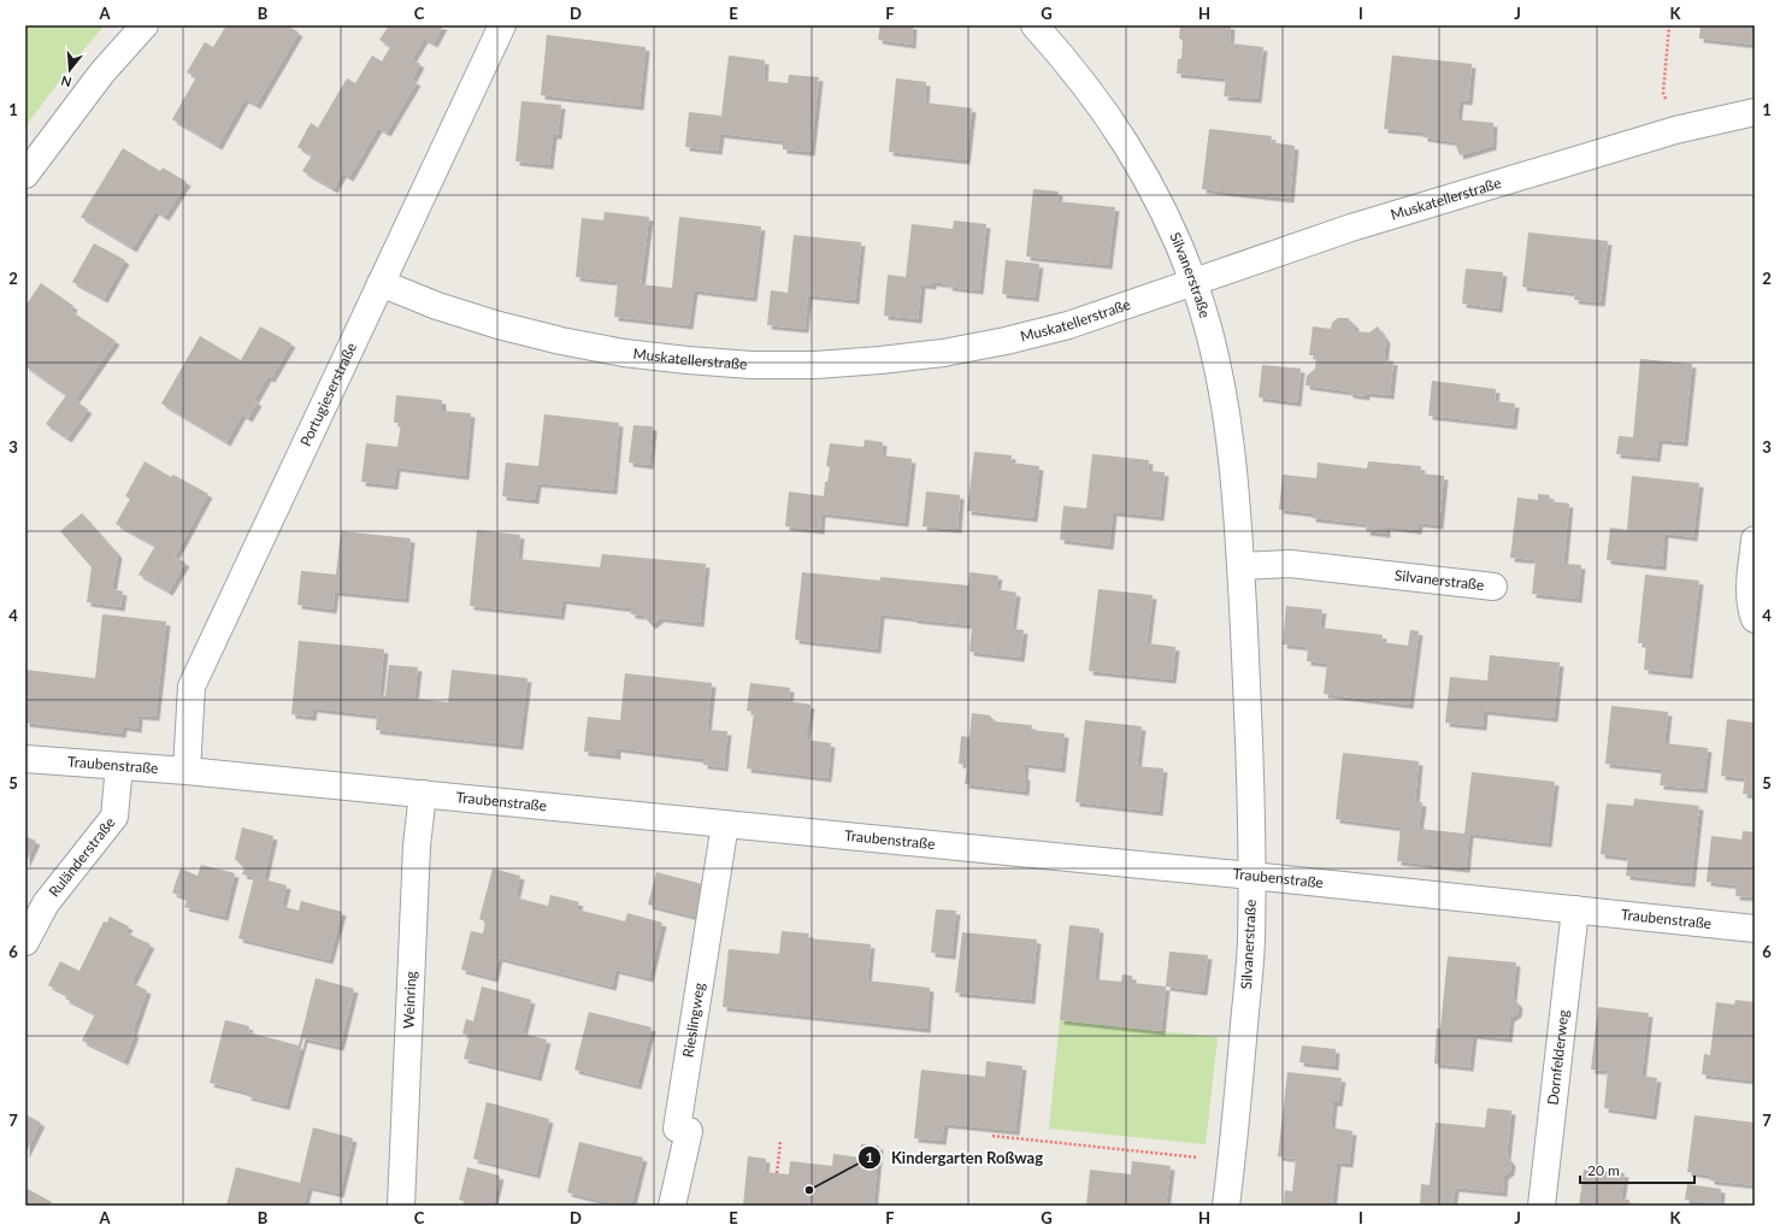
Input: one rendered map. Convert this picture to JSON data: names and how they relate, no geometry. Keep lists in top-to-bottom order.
{
  "streets": {
    "street": [
      "Muskatellerstraße",
      "Silvanerstraße",
      "Portugieserstraße",
      "Traubenstraße",
      "Ruländerstraße",
      "Weinring",
      "Rieslingweg",
      "Dornfelderweg"
    ]
  },
  "crossings": [
    ["Muskatellerstraße", "Silvanerstraße"],
    ["Muskatellerstraße", "Portugieserstraße"],
    ["Silvanerstraße", "Traubenstraße"],
    ["Portugieserstraße", "Traubenstraße"],
    ["Traubenstraße", "Ruländerstraße"],
    ["Traubenstraße", "Weinring"],
    ["Traubenstraße", "Rieslingweg"],
    ["Traubenstraße", "Dornfelderweg"]
  ],
  "places": ["Kindergarten Roßwag"],
  "scale_bar": "20 m",
  "north": "bottom",
  "grid": {
    "columns": [
      "A",
      "B",
      "C",
      "D",
      "E",
      "F",
      "G",
      "H",
      "I",
      "J",
      "K"
    ],
    "rows": [
      "1",
      "2",
      "3",
      "4",
      "5",
      "6",
      "7"
    ]
  }
}
